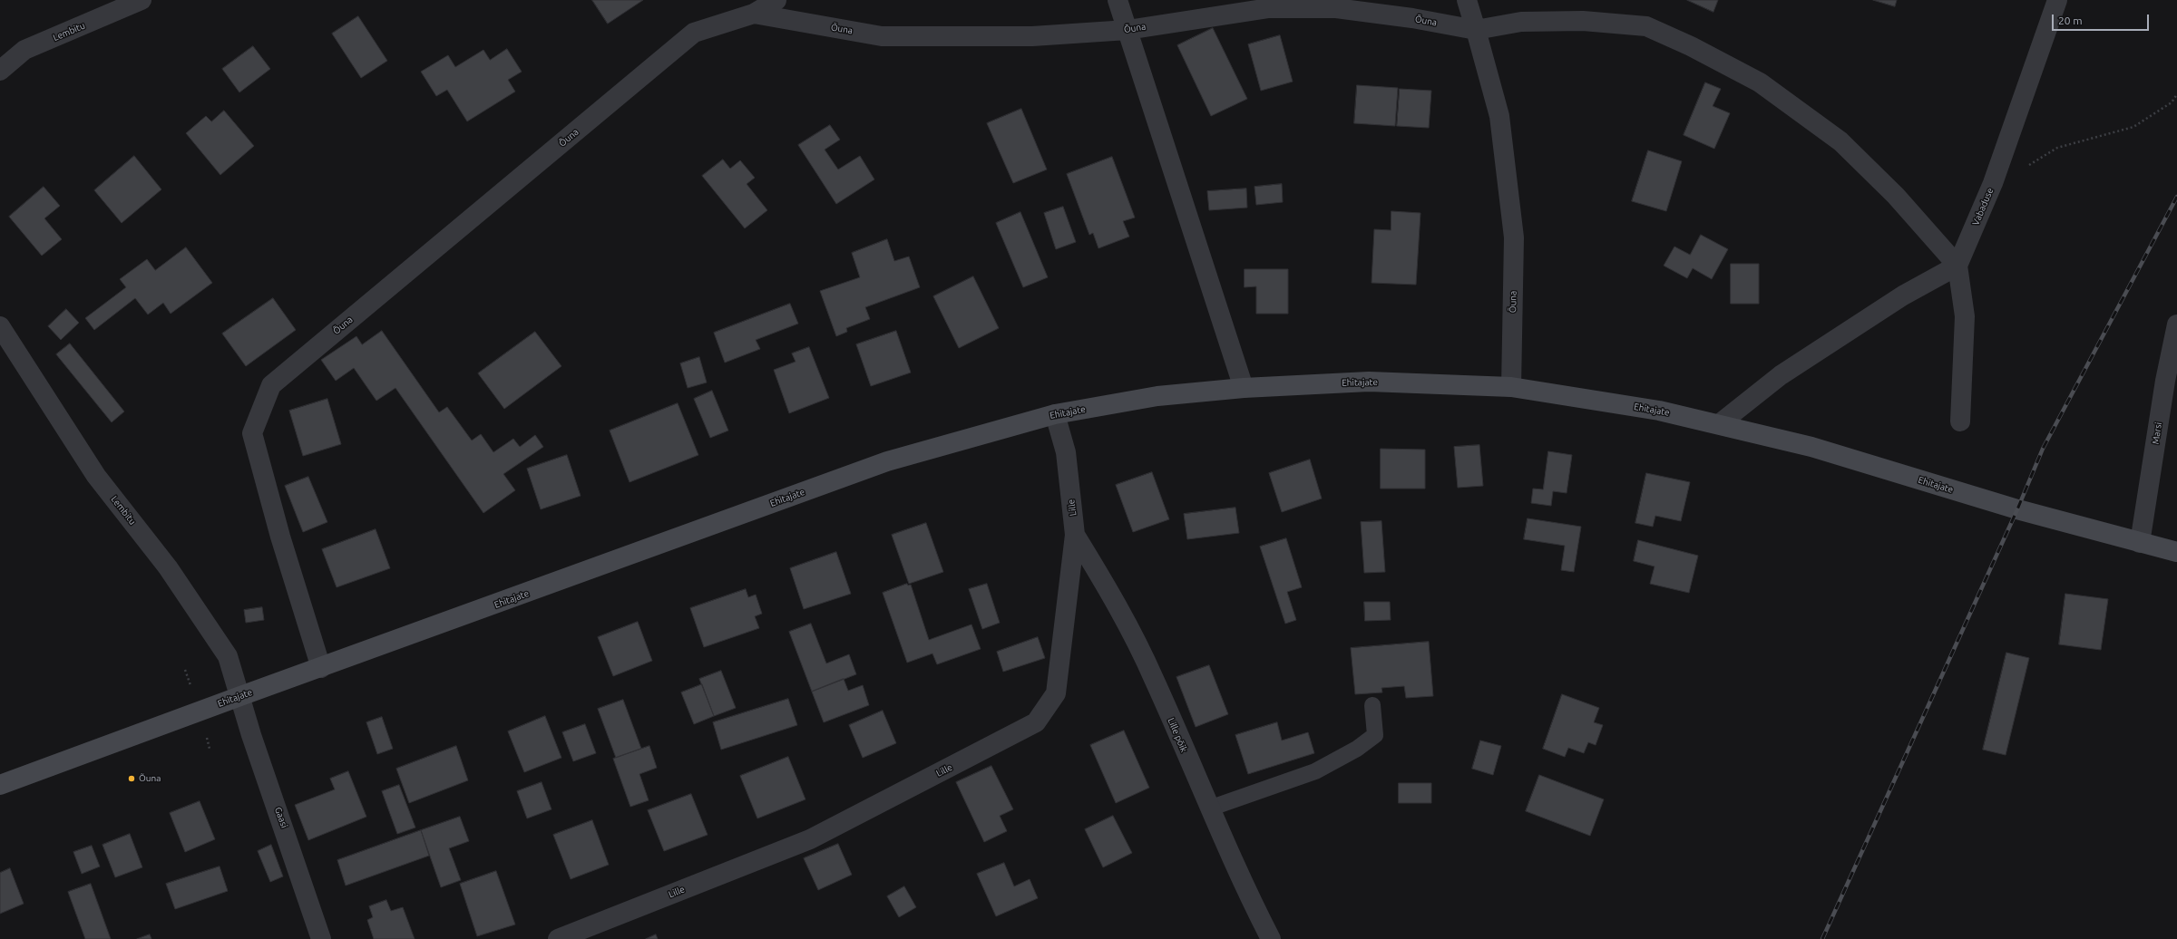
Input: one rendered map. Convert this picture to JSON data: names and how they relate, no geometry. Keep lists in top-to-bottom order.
{
  "streets": {
    "street": [
      "Õuna",
      "Lembitu",
      "Vabaduse",
      "Ehitajate",
      "Marsi",
      "Lille",
      "Lille põik",
      "Gaasi"
    ]
  },
  "crossings": [
    ["Õuna", "Ehitajate"],
    ["Lembitu", "Ehitajate"],
    ["Lembitu", "Gaasi"],
    ["Ehitajate", "Marsi"],
    ["Ehitajate", "Lille"],
    ["Ehitajate", "Gaasi"],
    ["Lille", "Lille põik"]
  ],
  "places": ["Õuna"],
  "scale_bar": "20 m"
}
